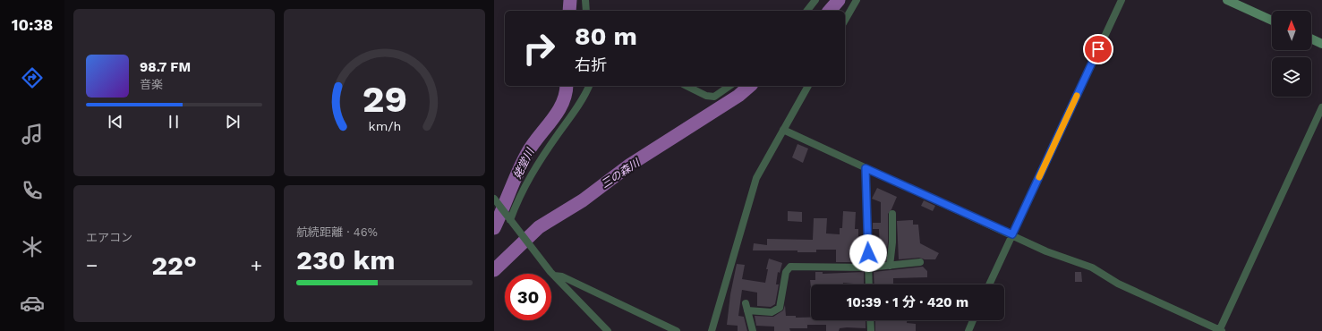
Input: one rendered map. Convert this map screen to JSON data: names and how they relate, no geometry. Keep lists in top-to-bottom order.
{
  "water": ["姥堂川", "三の森川"],
  "north": "top",
  "page": {
    "tabs": "10:38",
    "turn": ["80 m", "右折"],
    "song": ["98.7 FM", "音楽"],
    "tile": [
      "エアコン",
      ["航続距離 · 46%", "230 km"]
    ],
    "heat": ["−", "22°", "+"],
    "limit": "30",
    "trip": "10:39 · 1 分 · 420 m",
    "gauge": ["29", "km/h"]
  }
}
